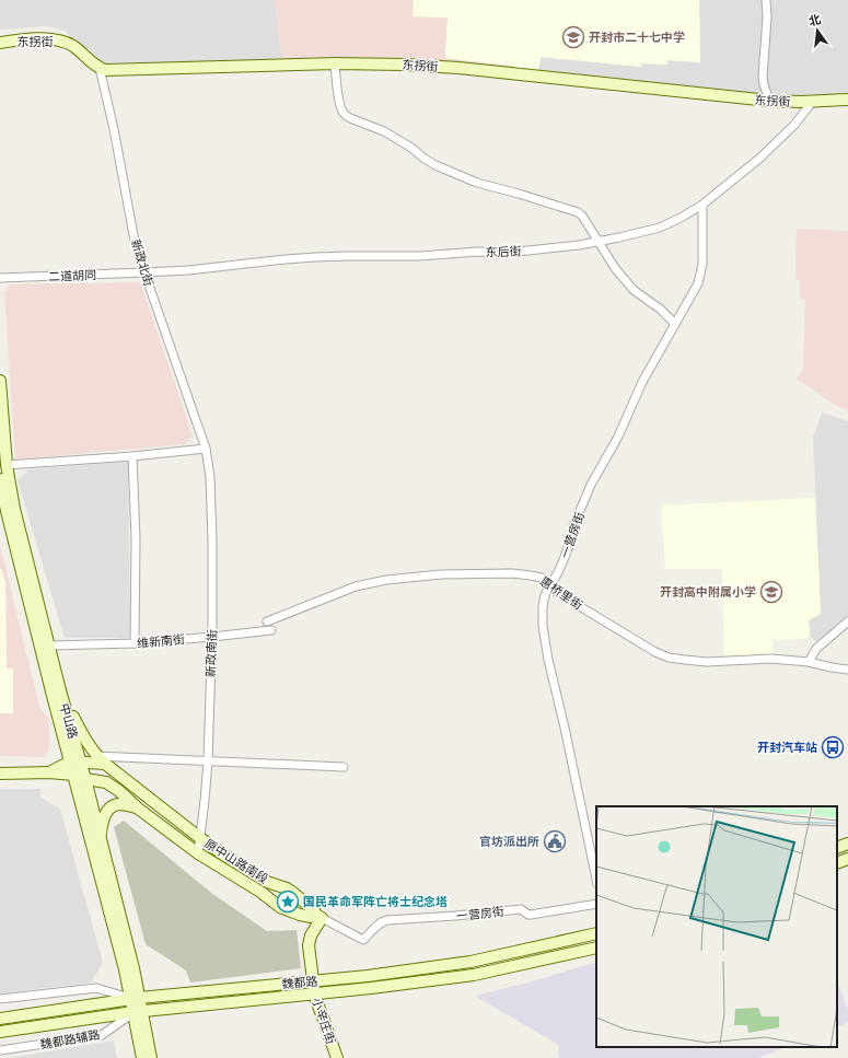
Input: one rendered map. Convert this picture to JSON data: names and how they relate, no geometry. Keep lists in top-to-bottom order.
{
  "streets": {
    "main road": [
      "东拐街",
      "中山路",
      "原中山路南段",
      "魏都路",
      "小辛庄街"
    ],
    "street": [
      "东后街",
      "新政北街",
      "二道胡同",
      "一营房街",
      "惠桥里街",
      "维新南街",
      "新政南街",
      "魏都路辅路"
    ]
  },
  "crossings": [
    ["东拐街", "东后街"],
    ["东拐街", "新政北街"],
    ["东后街", "新政北街"],
    ["东后街", "二道胡同"],
    ["东后街", "一营房街"],
    ["新政北街", "二道胡同"],
    ["新政北街", "新政南街"],
    ["一营房街", "惠桥里街"],
    ["一营房街", "原中山路南段"],
    ["一营房街", "小辛庄街"],
    ["维新南街", "新政南街"],
    ["维新南街", "中山路"],
    ["新政南街", "原中山路南段"],
    ["中山路", "原中山路南段"],
    ["中山路", "魏都路"],
    ["中山路", "魏都路辅路"],
    ["原中山路南段", "小辛庄街"],
    ["魏都路", "小辛庄街"],
    ["魏都路", "魏都路辅路"]
  ],
  "places": {
    "school or university": ["开封市二十七中学", "开封高中附属小学"],
    "bus stop": ["开封汽车站"],
    "public building": ["官坊派出所"],
    "place": ["国民革命军阵亡将士纪念塔"]
  },
  "north": "top"
}
